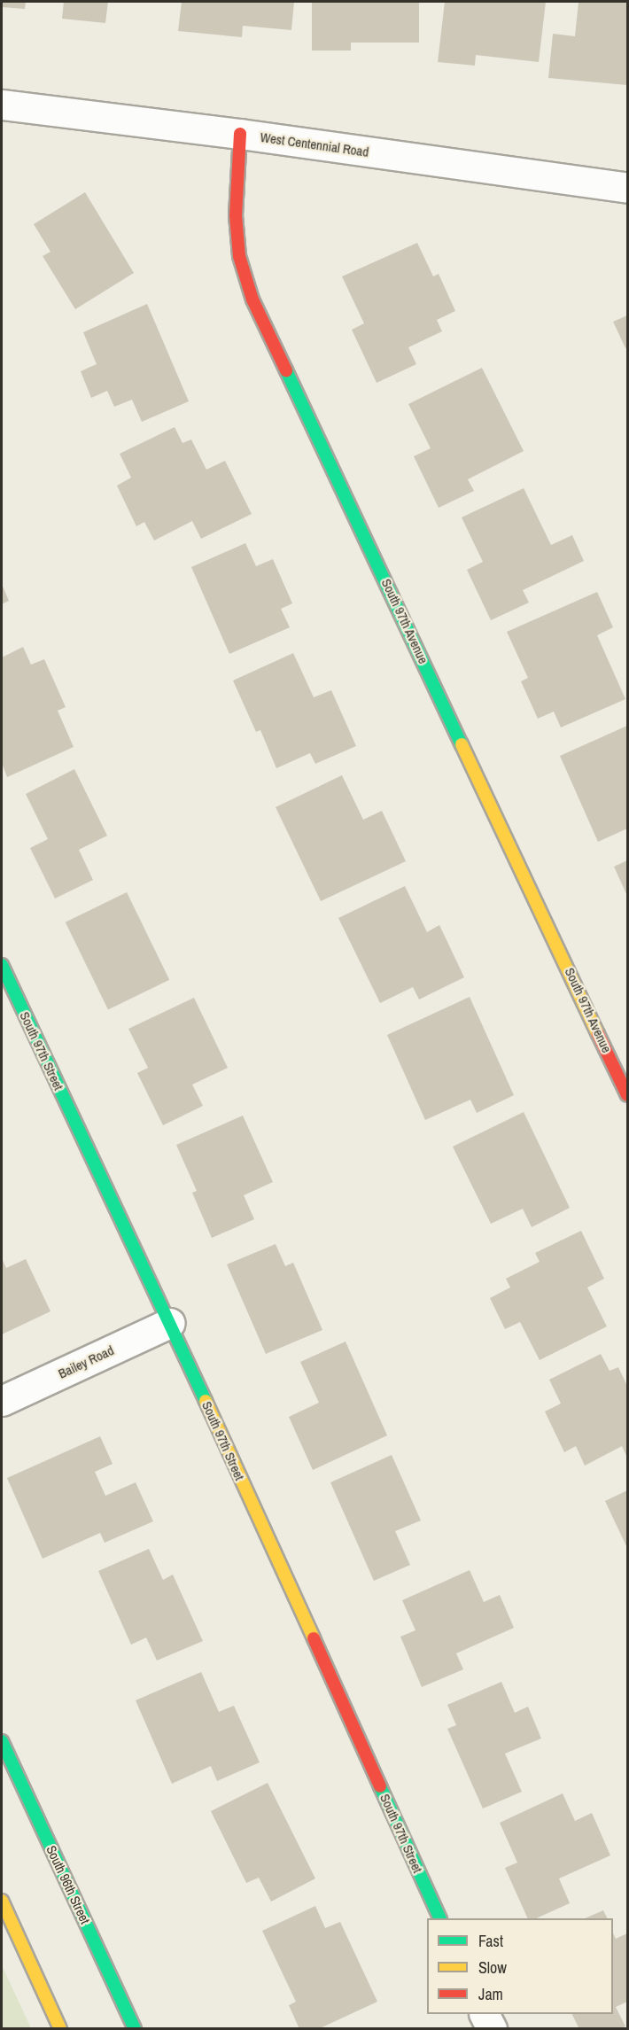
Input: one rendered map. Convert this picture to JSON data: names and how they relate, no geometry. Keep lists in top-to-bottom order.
{
  "streets": {
    "street": [
      "West Centennial Road",
      "South 97th Avenue",
      "South 97th Street",
      "Bailey Road",
      "South 96th Street"
    ]
  },
  "crossings": [
    ["West Centennial Road", "South 97th Avenue"],
    ["South 97th Street", "Bailey Road"]
  ],
  "legend": ["Fast", "Slow", "Jam"]
}
